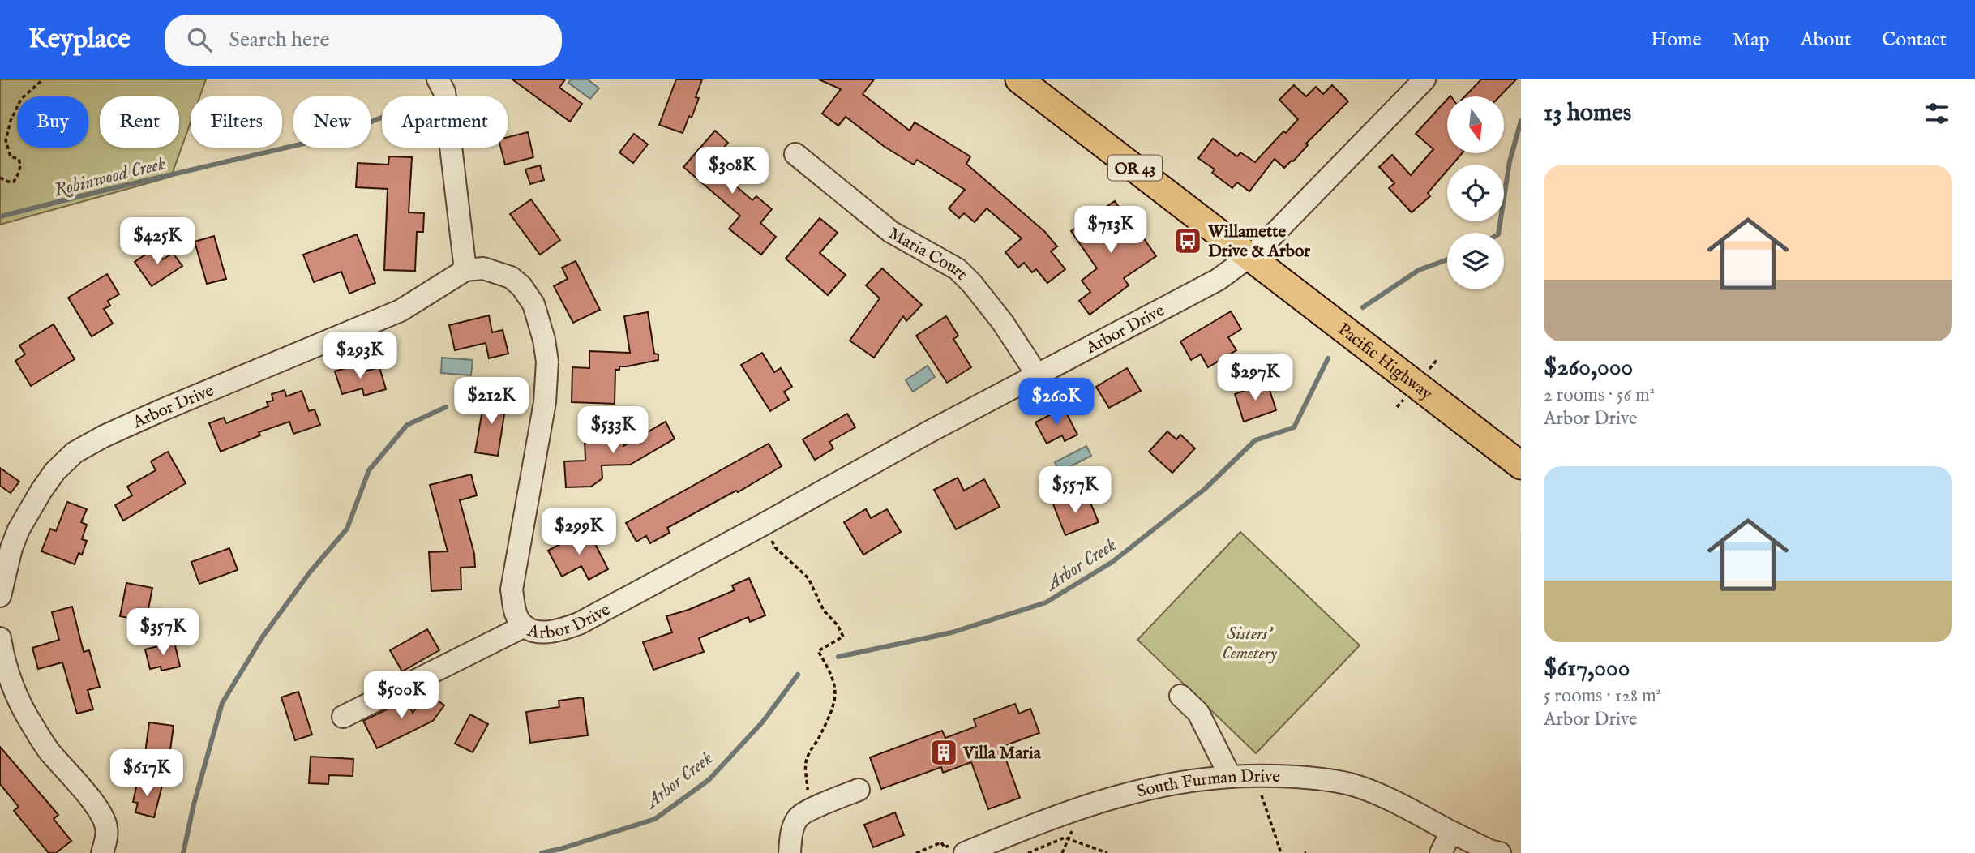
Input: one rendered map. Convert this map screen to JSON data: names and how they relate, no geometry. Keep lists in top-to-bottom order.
{
  "streets": {
    "main road": ["OR 43", "Pacific Highway"],
    "street": ["Maria Court", "Arbor Drive", "South Furman Drive"]
  },
  "crossings": [
    ["OR 43", "Arbor Drive"],
    ["OR 43", "Pacific Highway"],
    ["Maria Court", "Arbor Drive"],
    ["Arbor Drive", "Pacific Highway"]
  ],
  "water": ["Robinwood Creek", "Arbor Creek"],
  "parks": ["Sisters' Cemetery"],
  "places": {
    "bus stop": ["Willamette Drive & Arbor"],
    "building": ["Villa Maria"]
  },
  "north": "bottom",
  "page": {
    "header": "Keyplace",
    "search": "Search here",
    "nav": [
      "Home",
      "Map",
      "About",
      "Contact"
    ],
    "heading": "13 homes",
    "chip": [
      "Buy",
      "Rent",
      "Filters",
      "New",
      "Apartment"
    ],
    "price": [
      "$308K",
      "$713K",
      "$425K",
      "$293K",
      "$297K",
      "$212K",
      "$260K",
      "$533K",
      "$557K",
      "$299K",
      "$357K",
      "$500K",
      "$617K"
    ],
    "list": [
      {
        "name": "$260,000",
        "note": "2 rooms · 56 m² · Arbor Drive"
      },
      {
        "name": "$617,000",
        "note": "5 rooms · 128 m² · Arbor Drive"
      }
    ]
  }
}
